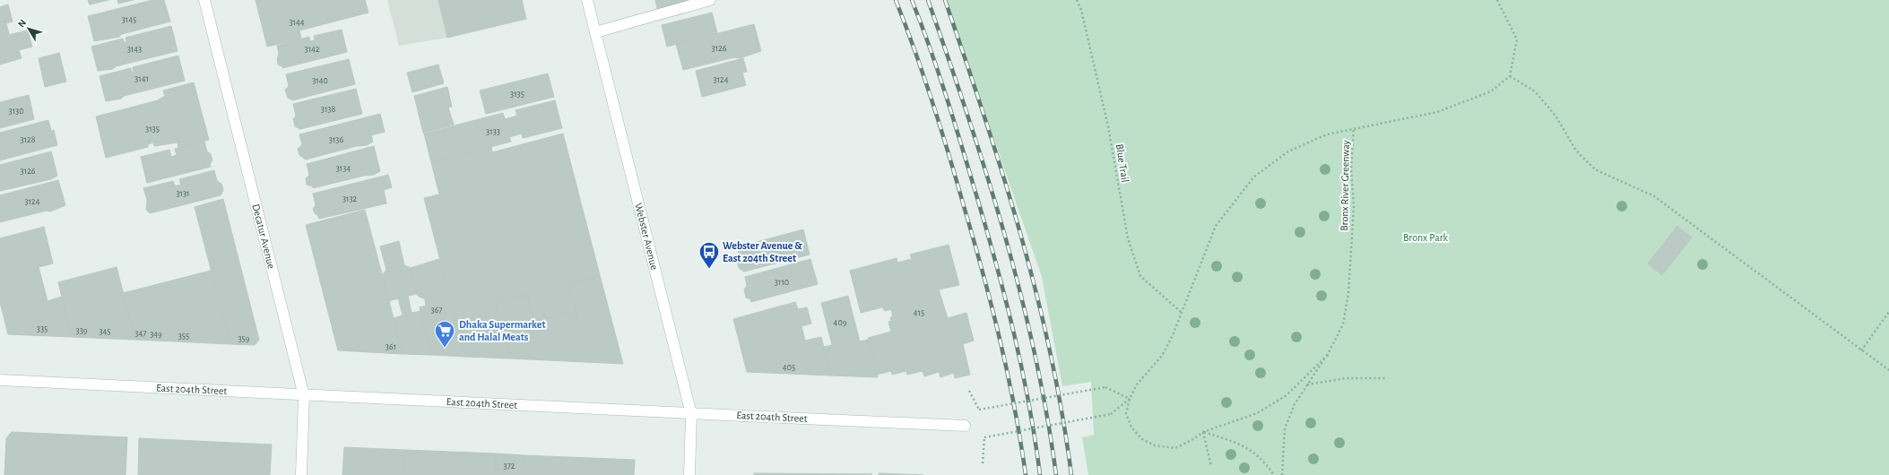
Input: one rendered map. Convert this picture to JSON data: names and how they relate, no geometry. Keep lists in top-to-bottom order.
{
  "streets": {
    "main road": ["Decatur Avenue", "Webster Avenue", "East 204th Street"],
    "path": ["Blue Trail", "Bronx River Greenway"]
  },
  "crossings": [
    ["Decatur Avenue", "East 204th Street"],
    ["Webster Avenue", "East 204th Street"]
  ],
  "parks": ["Bronx Park"],
  "places": {
    "bus stop": ["Webster Avenue & East 204th Street"],
    "supermarket": ["Dhaka Supermarket and Halal Meats"]
  },
  "house_numbers": [
    "3145",
    "3144",
    "3126",
    "3143",
    "3142",
    "3141",
    "3124",
    "3140",
    "3135",
    "3138",
    "3130",
    "3135",
    "3133",
    "3128",
    "3136",
    "3134",
    "3126",
    "3131",
    "3132",
    "3124",
    "3110",
    "367",
    "415",
    "409",
    "335",
    "339",
    "345",
    "347",
    "349",
    "355",
    "359",
    "361",
    "405",
    "372"
  ],
  "north": "top left"
}
